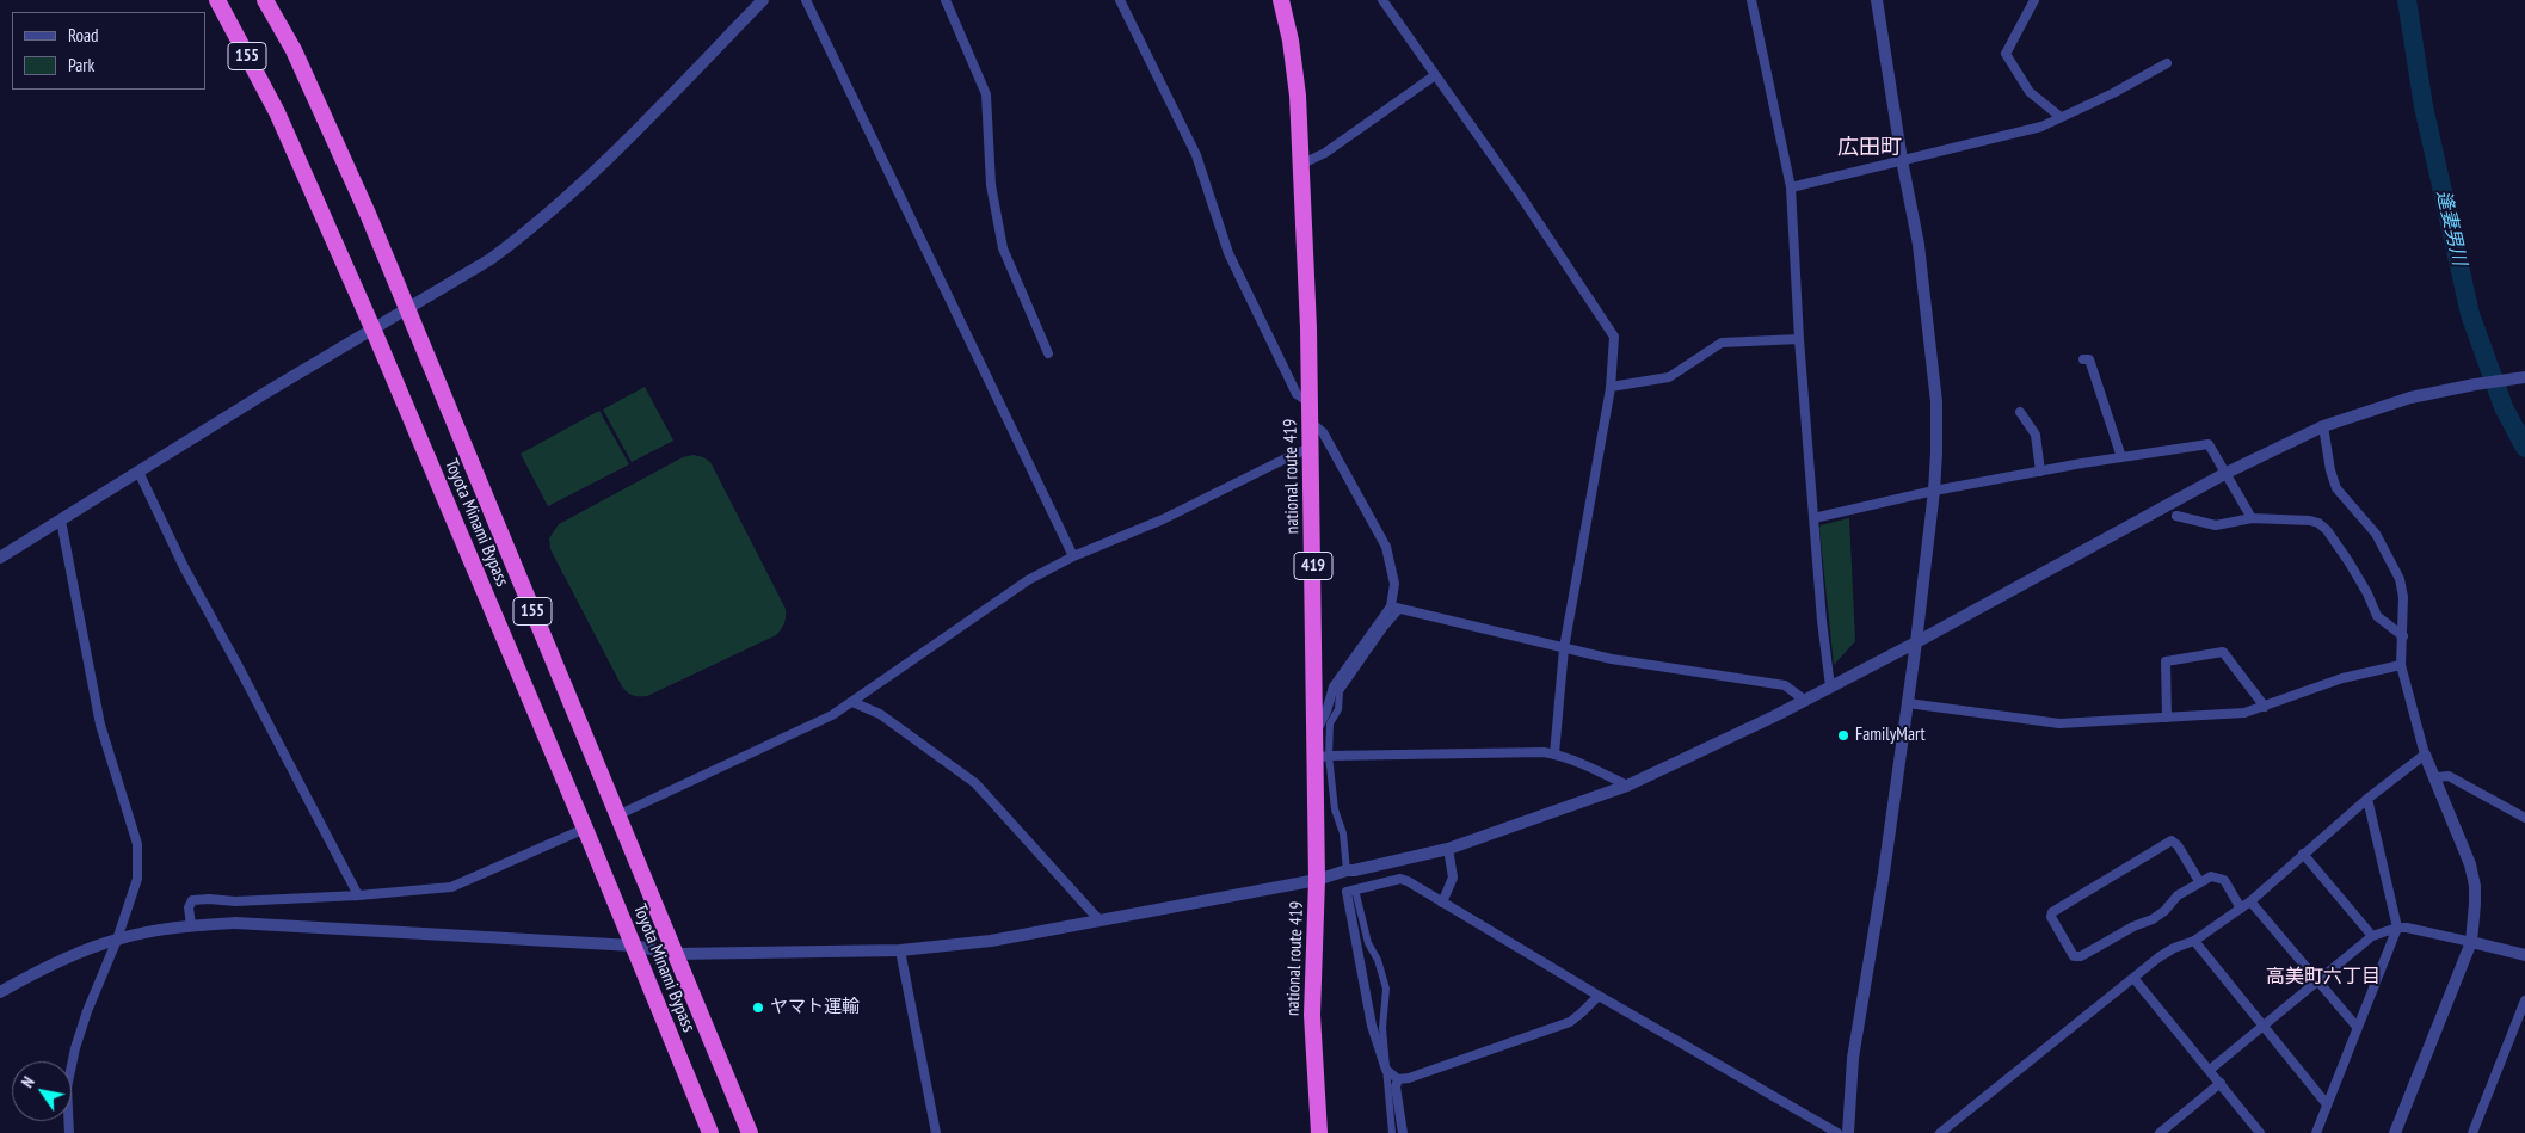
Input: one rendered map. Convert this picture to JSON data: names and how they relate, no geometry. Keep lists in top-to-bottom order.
{
  "streets": {
    "highway": [
      "155",
      "national route 419",
      "Toyota Minami Bypass",
      "419"
    ]
  },
  "districts": ["広田町", "高美町六丁目"],
  "water": ["逢妻男川"],
  "places": ["FamilyMart", "ヤマト運輸"],
  "legend": ["Road", "Park"],
  "north": "top left"
}
